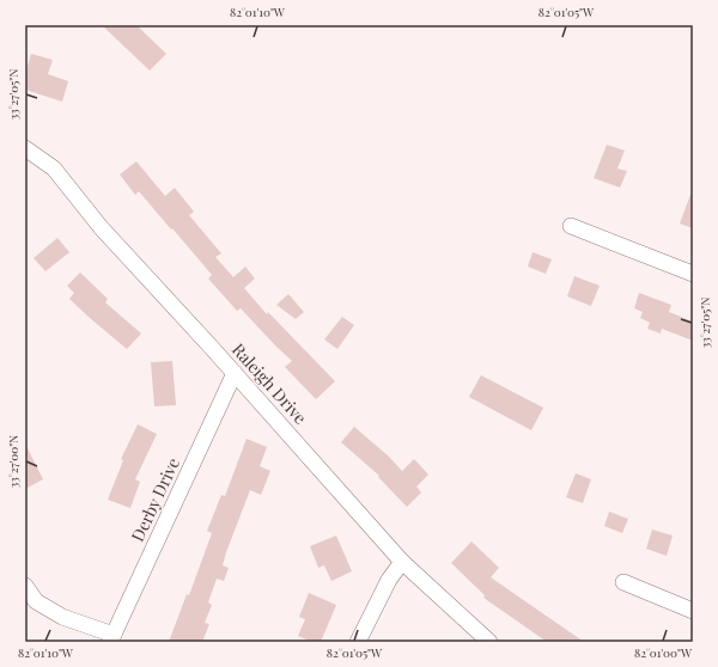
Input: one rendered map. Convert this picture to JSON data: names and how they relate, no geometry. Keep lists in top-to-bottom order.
{
  "streets": {
    "street": ["Raleigh Drive", "Derby Drive"]
  },
  "crossings": [
    ["Raleigh Drive", "Derby Drive"]
  ],
  "coordinates": [
    "82°01'10\"W",
    "82°01'05\"W",
    "33°27'05\"N",
    "33°27'00\"N",
    "82°01'00\"W"
  ]
}
